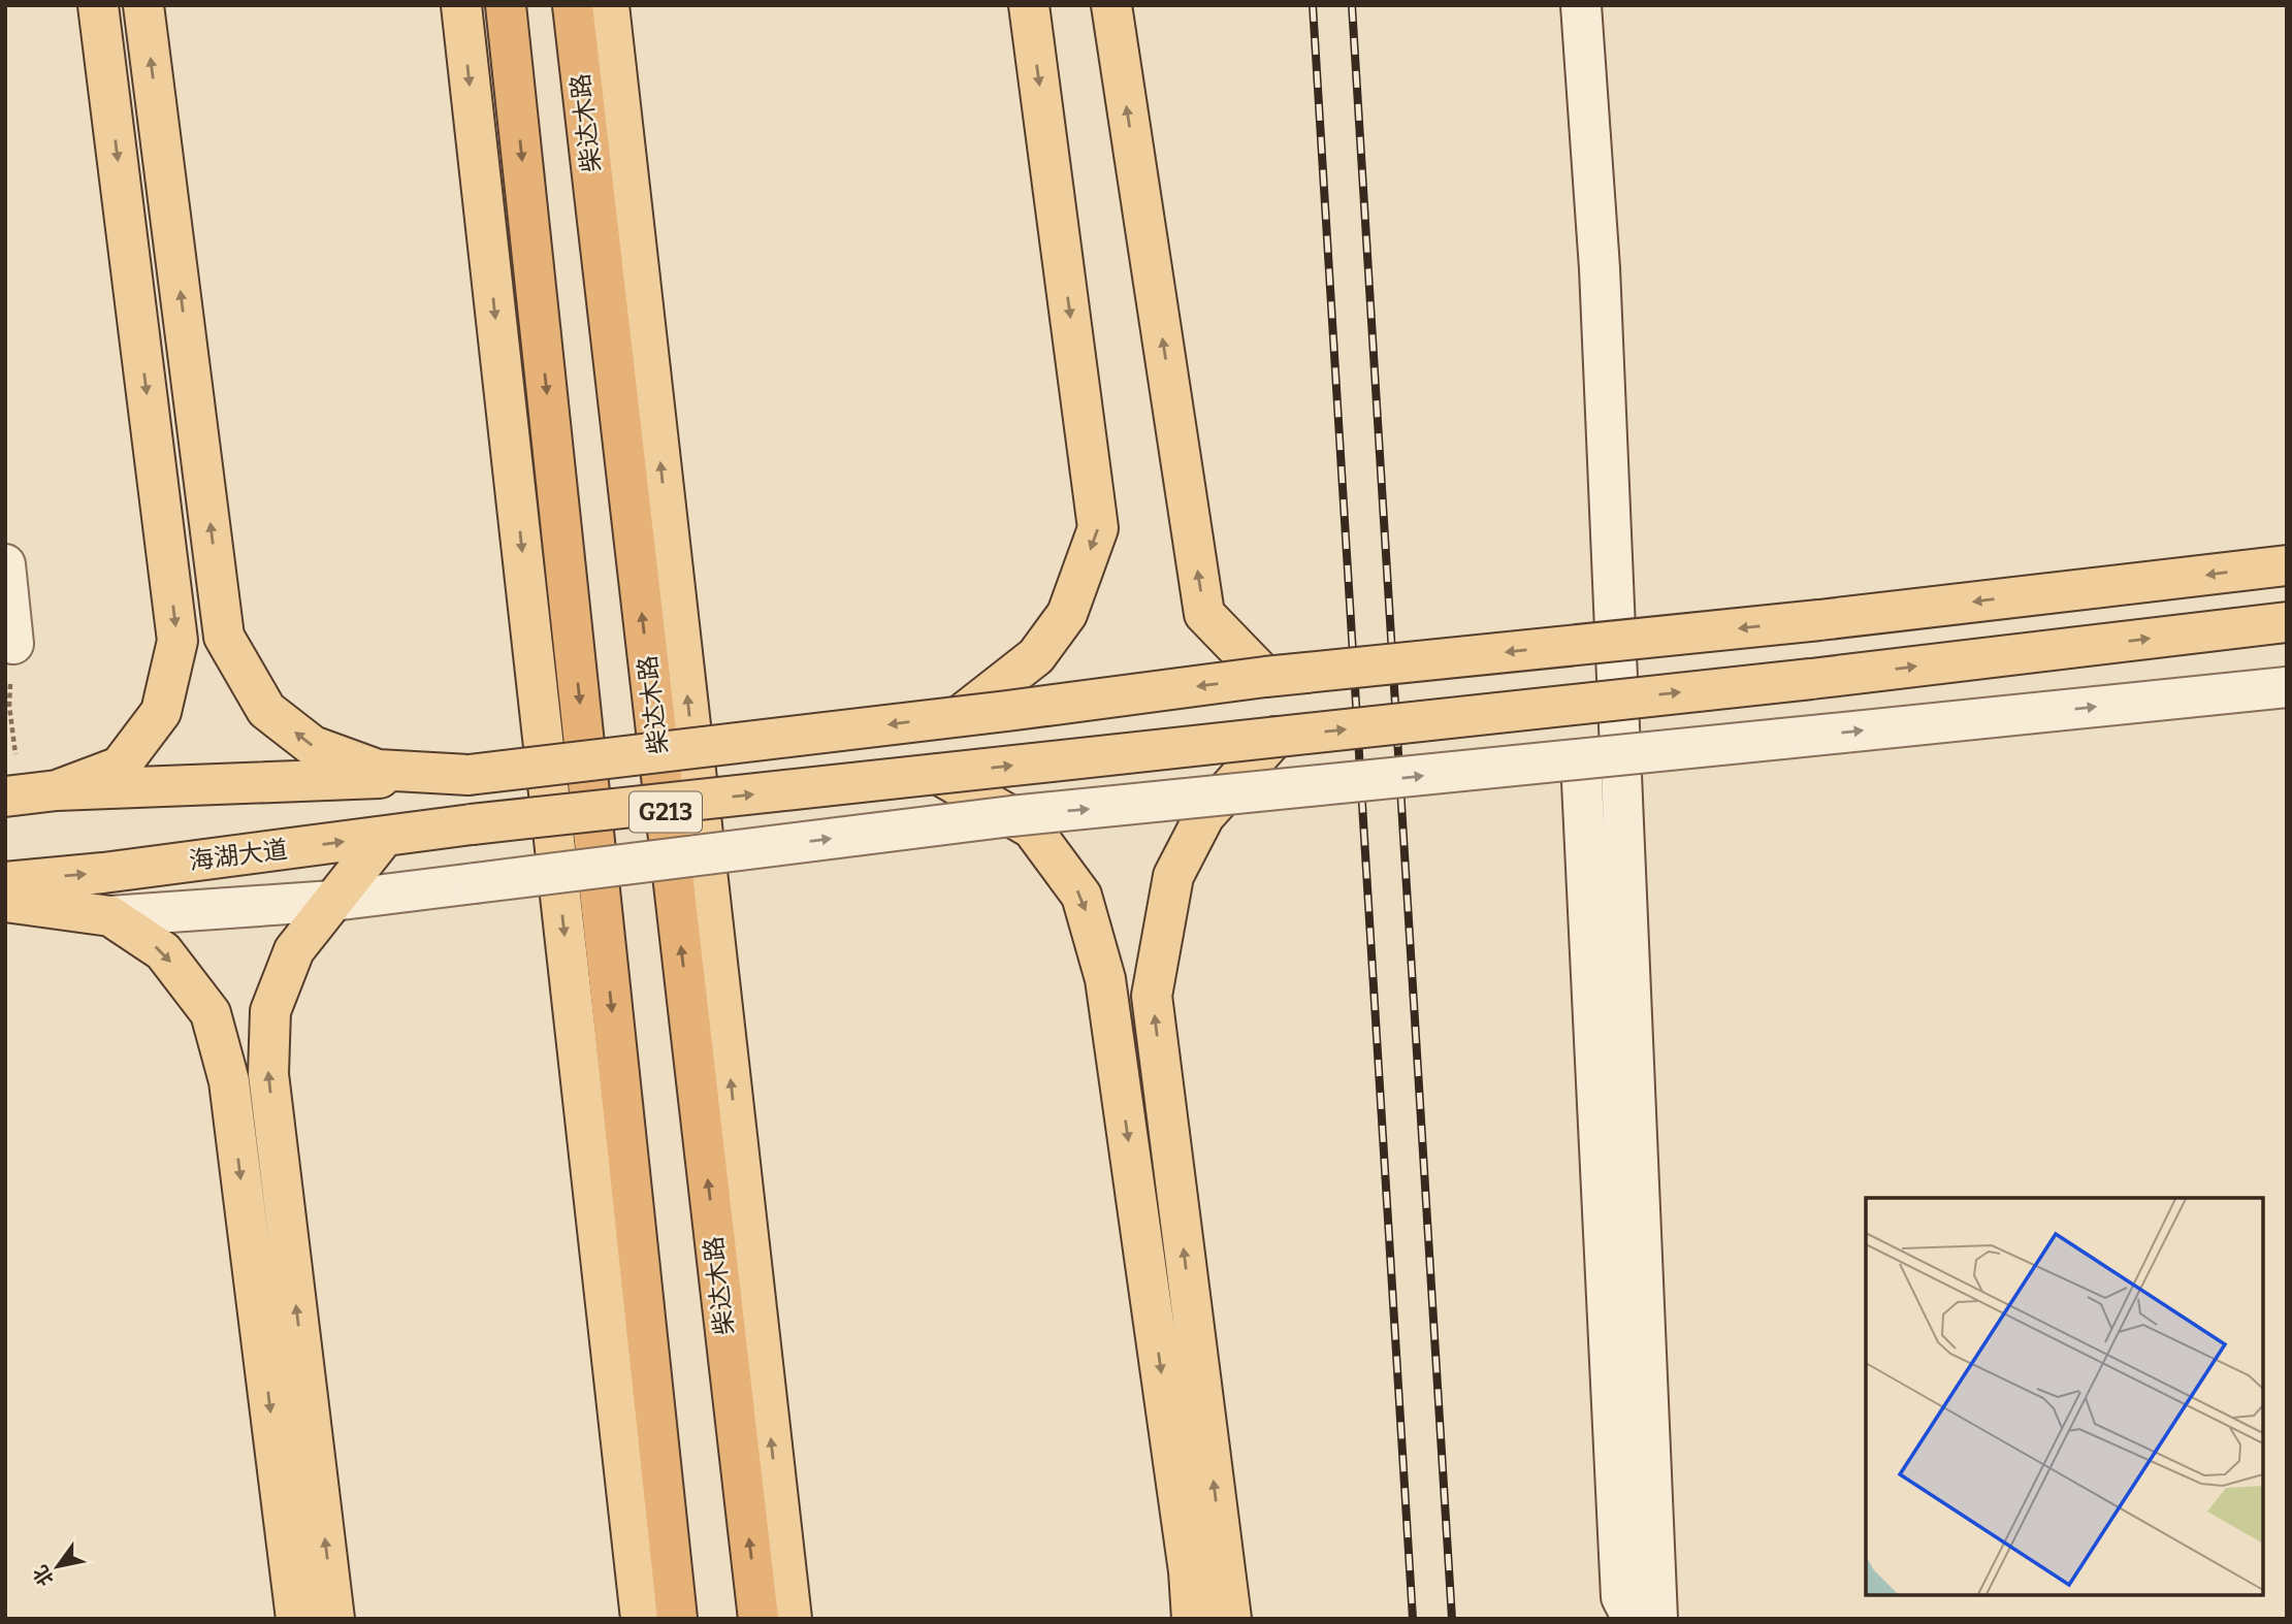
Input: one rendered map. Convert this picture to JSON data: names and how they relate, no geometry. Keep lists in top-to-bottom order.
{
  "streets": {
    "highway": ["柴达木路", "G213"],
    "main road": ["海湖大道"]
  },
  "north": "bottom left"
}
